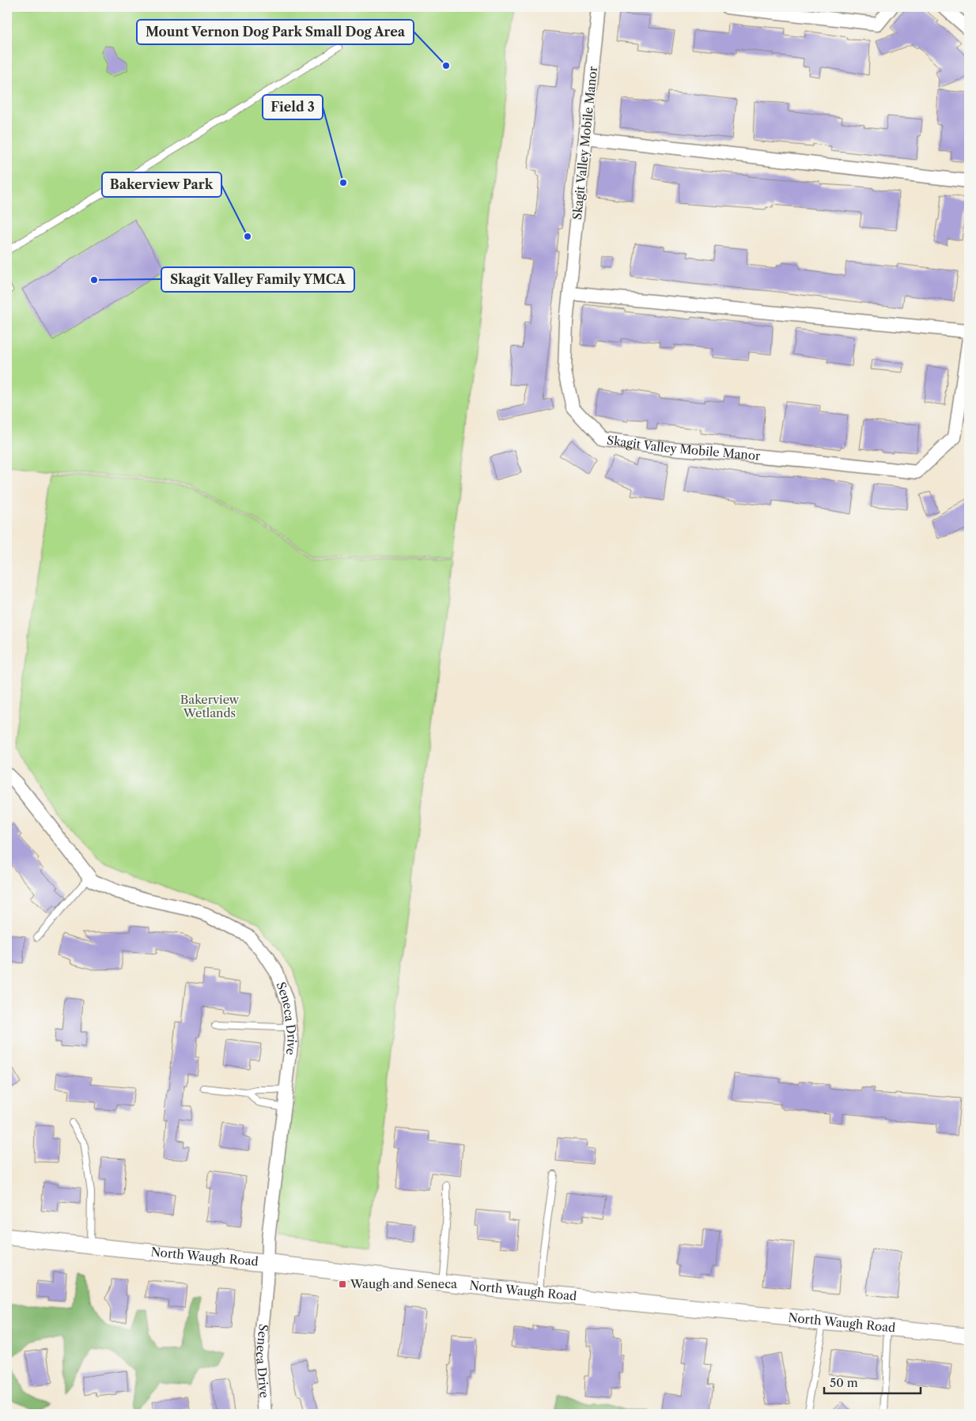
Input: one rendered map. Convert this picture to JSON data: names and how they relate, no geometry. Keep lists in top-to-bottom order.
{
  "streets": {
    "street": ["Skagit Valley Mobile Manor", "Seneca Drive", "North Waugh Road"]
  },
  "crossings": [
    ["Seneca Drive", "North Waugh Road"]
  ],
  "parks": ["Bakerview Wetlands"],
  "places": {
    "other": [
      "Mount Vernon Dog Park Small Dog Area",
      "Field 3",
      "Bakerview Park",
      "Skagit Valley Family YMCA"
    ],
    "transit": ["Waugh and Seneca"]
  },
  "scale_bar": "50 m"
}
